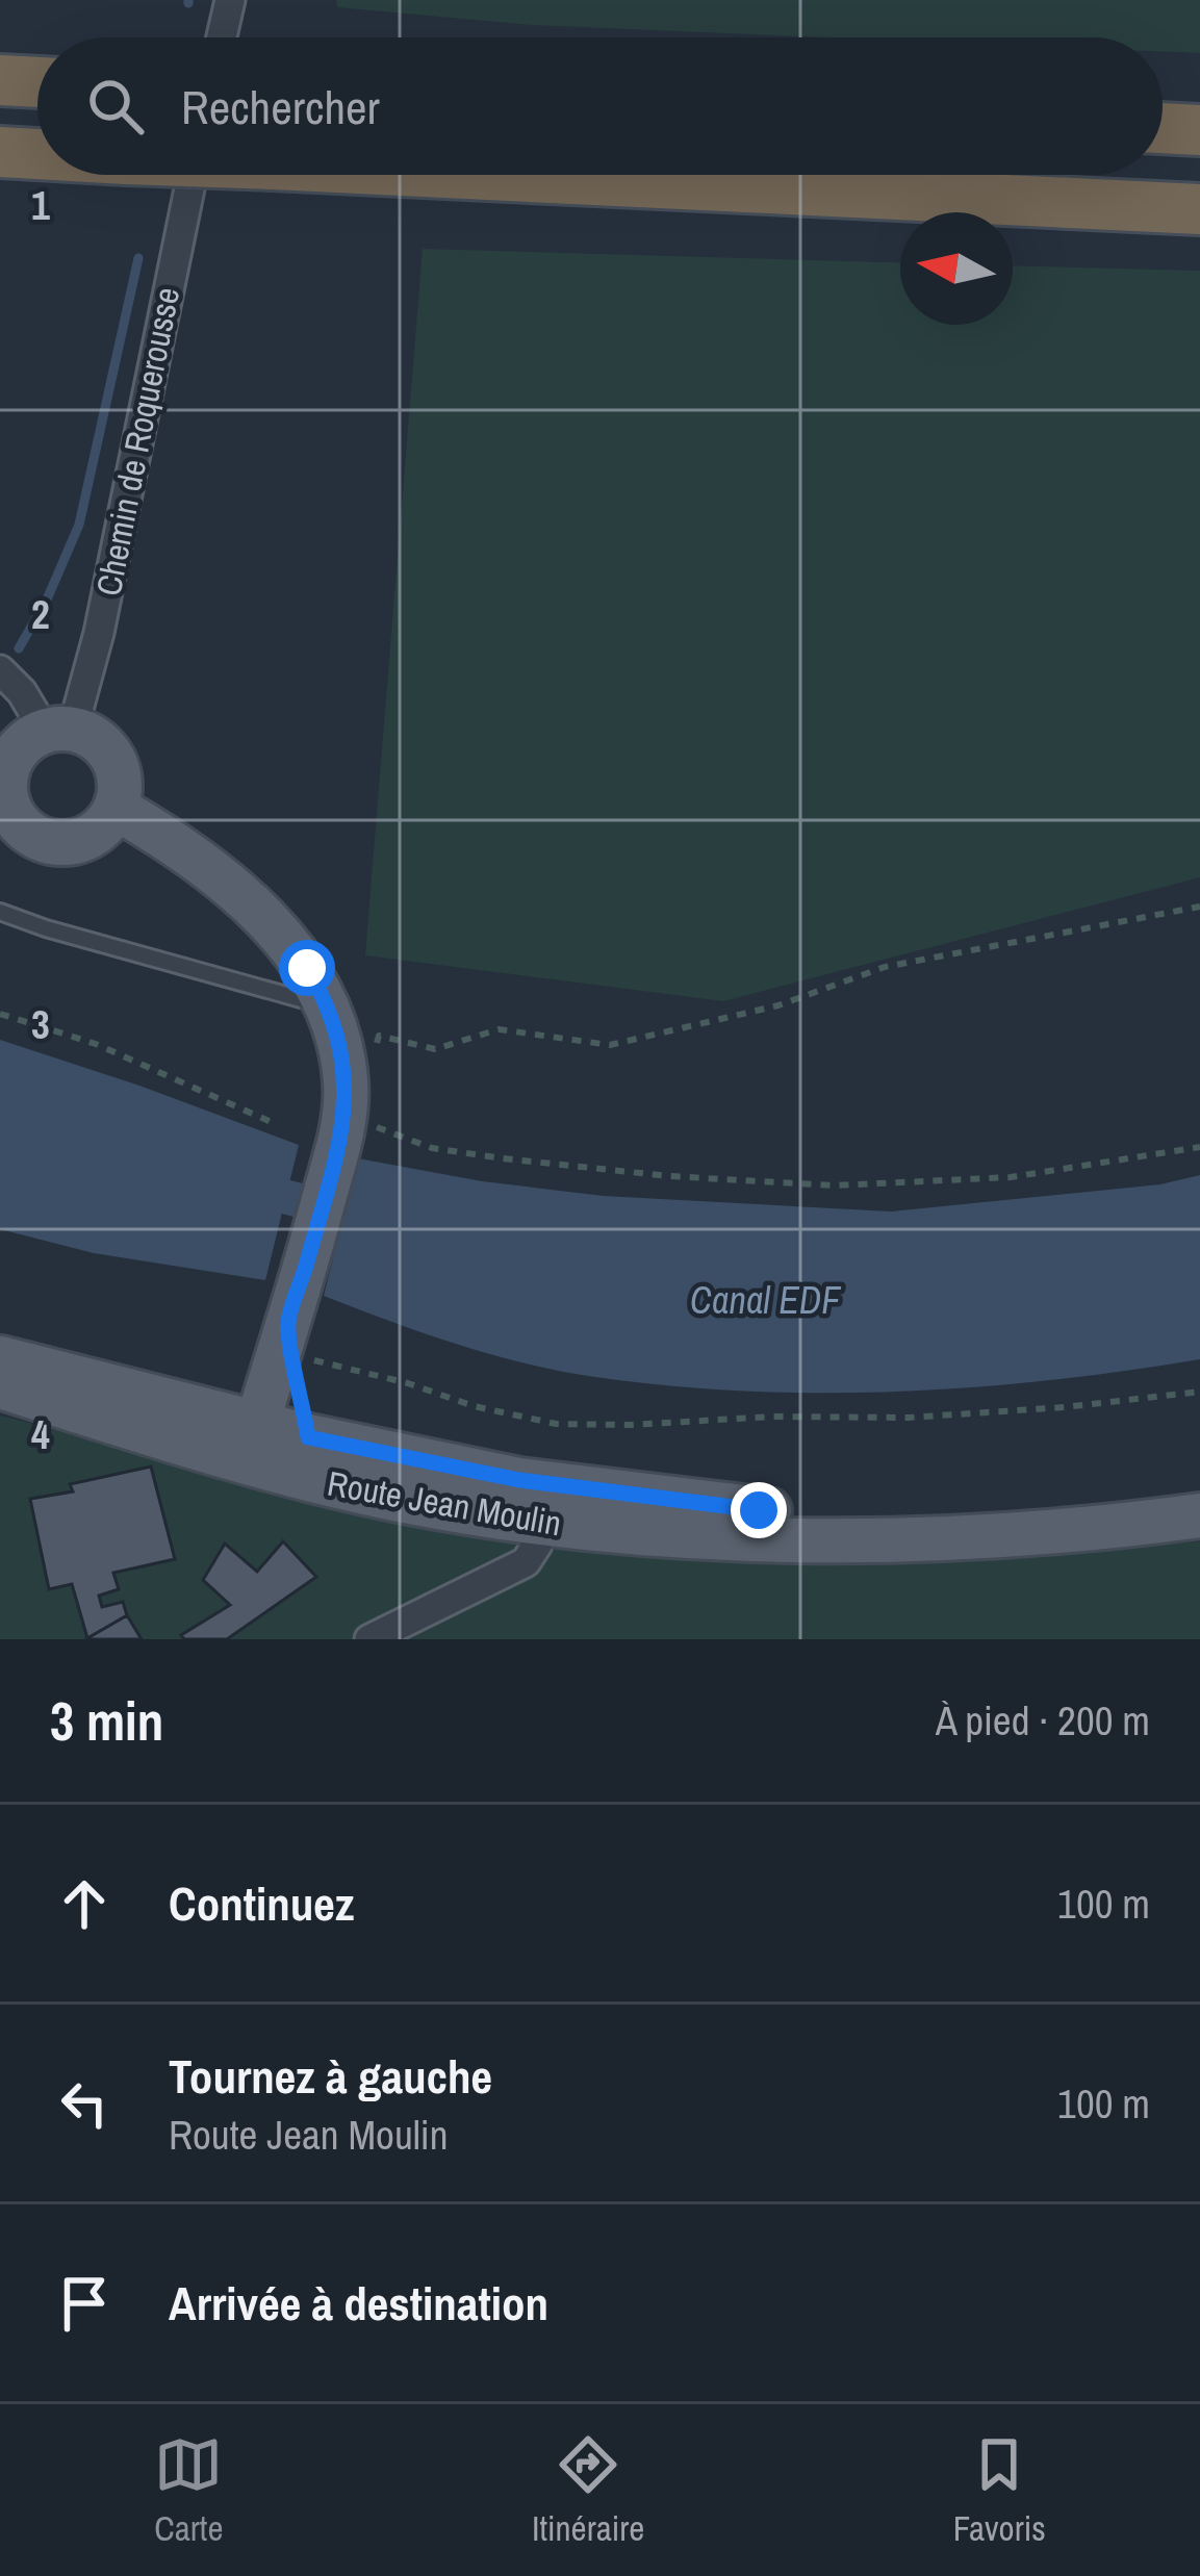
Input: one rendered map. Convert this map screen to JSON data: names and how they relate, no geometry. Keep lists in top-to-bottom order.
{
  "streets": {
    "main road": ["Route Jean Moulin"],
    "street": ["Chemin de Roquerousse"]
  },
  "water": ["Canal EDF"],
  "north": "left",
  "page": {
    "search": "Rechercher",
    "heading": ["3 min", "À pied · 200 m"],
    "list": [
      ["Continuez", "100 m"],
      ["Tournez à gauche", "Route Jean Moulin", "100 m"],
      "Arrivée à destination"
    ],
    "nav": ["Carte", "Itinéraire", "Favoris"]
  },
  "grid": {
    "rows": [
      "1",
      "2",
      "3",
      "4"
    ]
  }
}
